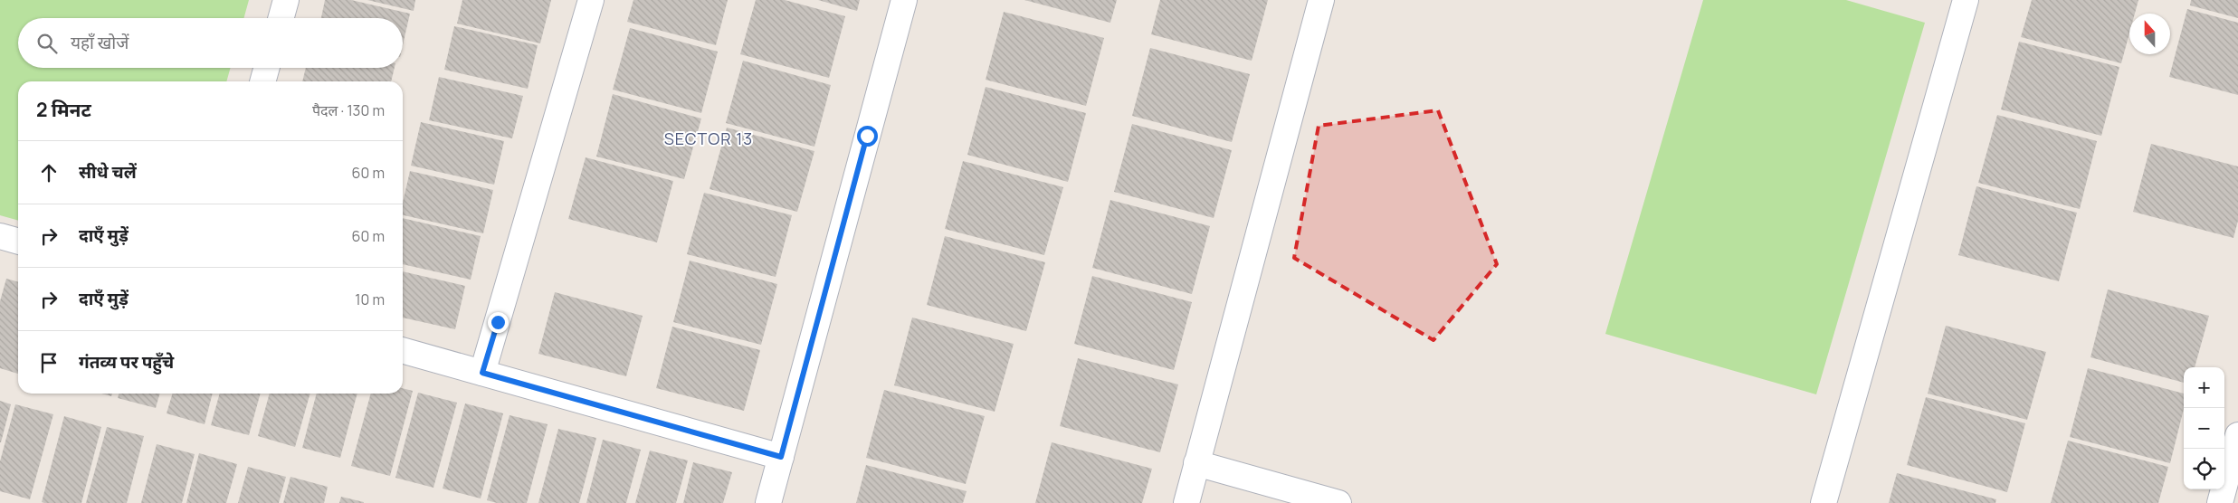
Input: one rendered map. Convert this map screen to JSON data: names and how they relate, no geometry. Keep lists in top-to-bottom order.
{
  "districts": ["SECTOR 13"],
  "north": "top",
  "page": {
    "search": "यहाँ खोजें",
    "heading": ["2 मिनट", "पैदल · 130 m"],
    "list": [
      ["सीधे चलें", "60 m"],
      ["दाएँ मुड़ें", "60 m"],
      ["दाएँ मुड़ें", "10 m"],
      "गंतव्य पर पहुँचे"
    ],
    "map_buttons": ["+", "−"]
  }
}
